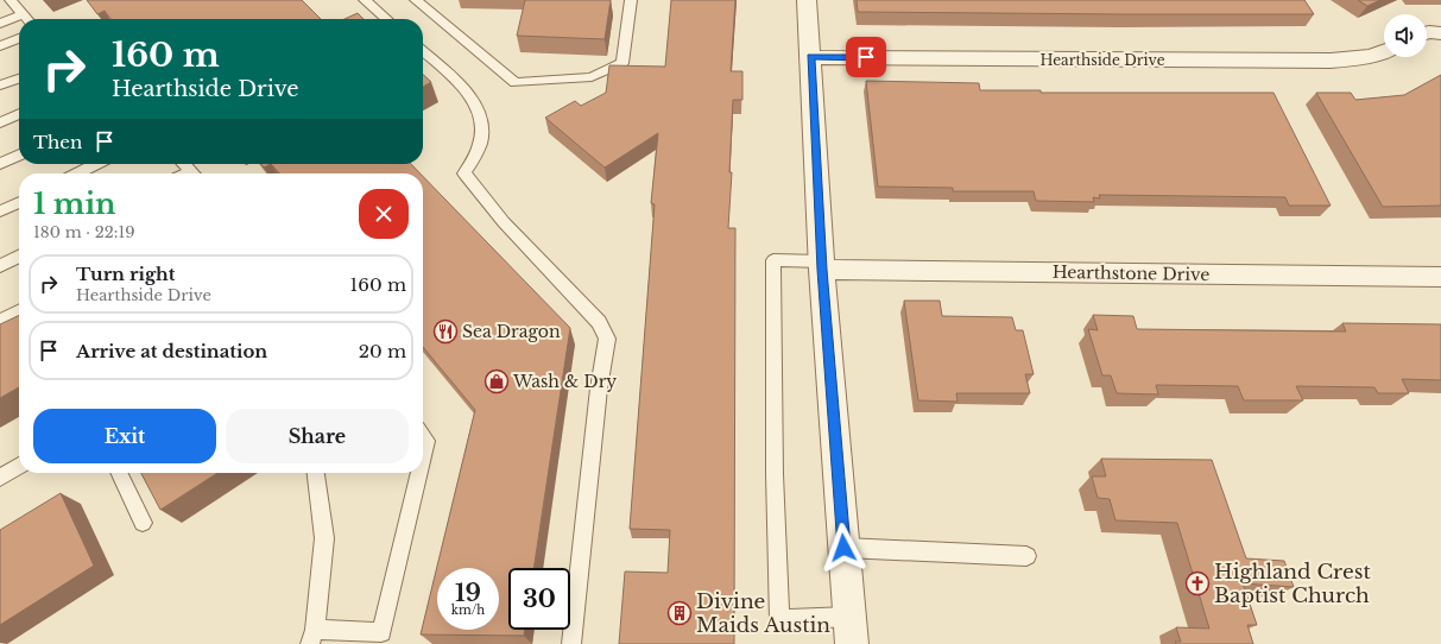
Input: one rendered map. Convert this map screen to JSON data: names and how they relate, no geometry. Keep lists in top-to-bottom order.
{
  "streets": {
    "street": ["Hearthside Drive", "Hearthstone Drive"]
  },
  "places": {
    "restaurant": ["Sea Dragon"],
    "shop": ["Wash & Dry"],
    "church": ["Highland Crest Baptist Church"],
    "building": ["Divine Maids Austin"]
  },
  "page": {
    "turn": ["160 m", "Hearthside Drive"],
    "then": "Then",
    "heading": ["1 min", "180 m · 22:19"],
    "list": [
      {
        "name": "Turn right",
        "note": "Hearthside Drive",
        "value": "160 m"
      },
      {
        "name": "Arrive at destination",
        "value": "20 m"
      }
    ],
    "buttons": ["Exit", "Share"],
    "speed": "19 km/h",
    "limit": "30"
  }
}
